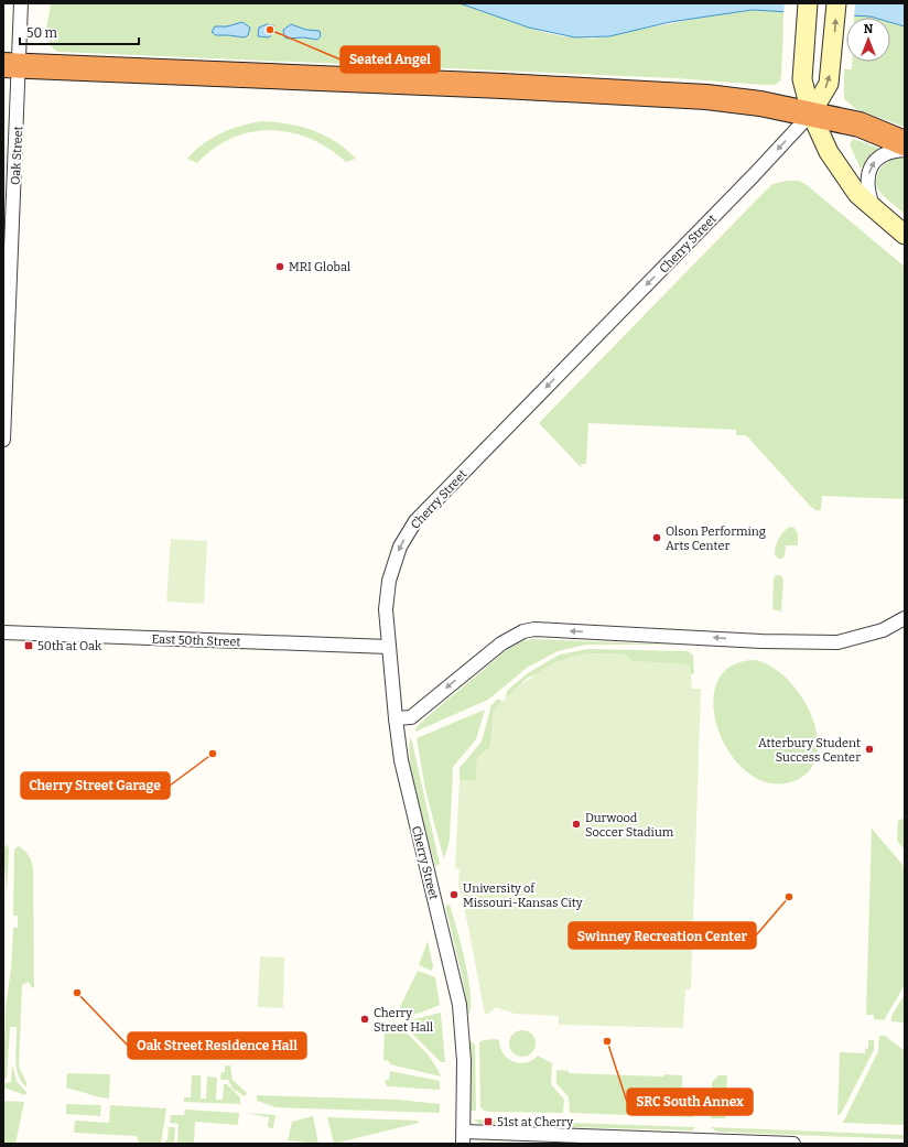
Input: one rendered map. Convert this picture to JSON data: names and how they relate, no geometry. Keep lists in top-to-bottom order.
{
  "streets": {
    "street": ["Oak Street", "Cherry Street", "East 50th Street"]
  },
  "crossings": [
    ["Cherry Street", "East 50th Street"]
  ],
  "one_way": ["Cherry Street"],
  "places": {
    "other": [
      "Seated Angel",
      "MRI Global",
      "Olson Performing Arts Center",
      "Atterbury Student Success Center",
      "Cherry Street Garage",
      "Durwood Soccer Stadium",
      "University of Missouri-Kansas City",
      "Swinney Recreation Center",
      "Oak Street Residence Hall",
      "Cherry Street Hall",
      "SRC South Annex"
    ],
    "transit": ["50th at Oak", "51st at Cherry"]
  },
  "scale_bar": "50 m",
  "north": "top"
}
